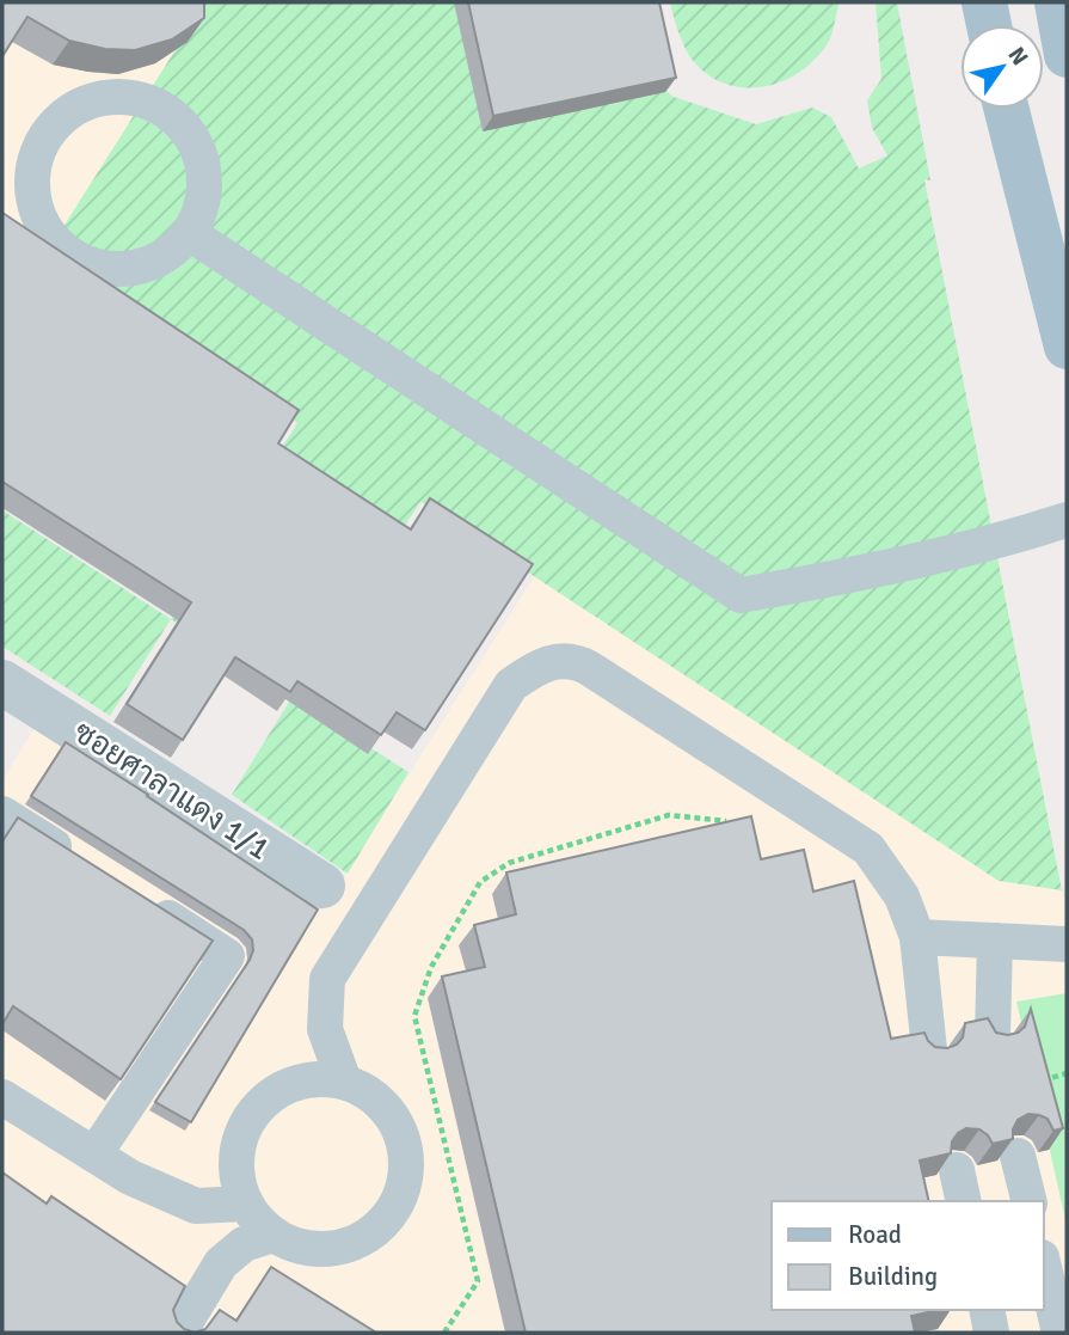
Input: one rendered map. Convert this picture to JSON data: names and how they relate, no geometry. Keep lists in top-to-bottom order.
{
  "streets": {
    "street": ["ซอยศาลาแดง 1/1"]
  },
  "legend": ["Road", "Building"],
  "north": "top right"
}
